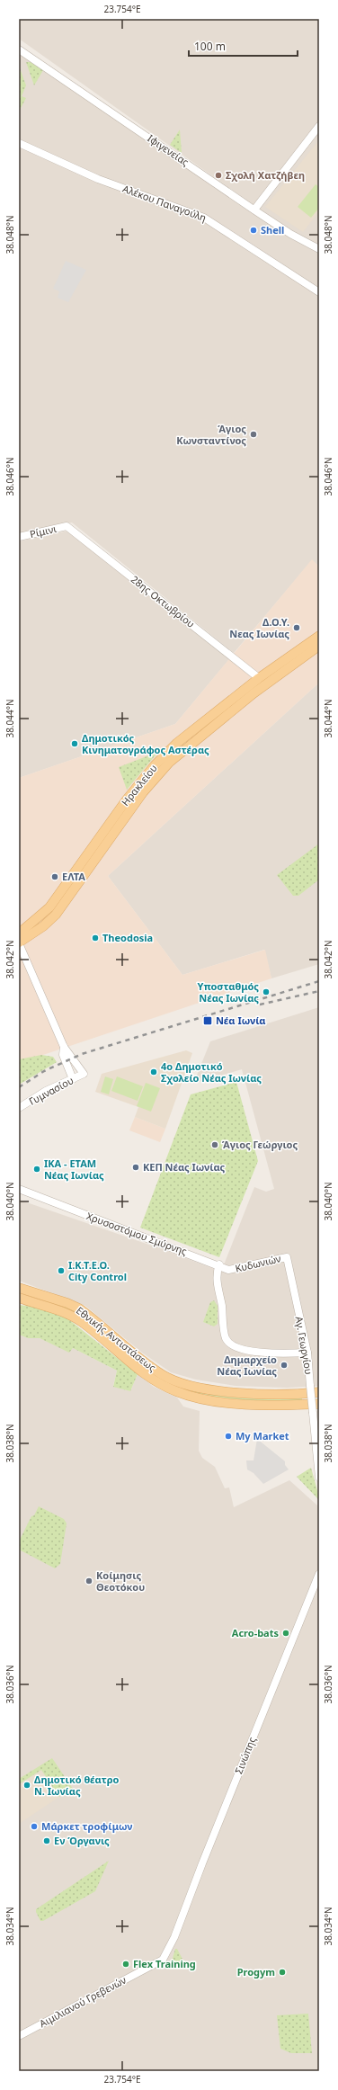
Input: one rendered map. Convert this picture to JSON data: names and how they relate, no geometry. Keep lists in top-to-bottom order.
{
  "streets": {
    "main road": ["Ηρακλείου", "Εθνικής Αντιστάσεως"],
    "street": [
      "Ιφιγενείας",
      "Αλέκου Παναγούλη",
      "Ρίμινι",
      "28ης Οκτωβρίου",
      "Γυμνασίου",
      "Χρυσοστόμου Σμύρνης",
      "Κυδωνιών",
      "Αγ. Γεωργίου",
      "Σινώπης",
      "Αιμιλιανού Γρεβενών"
    ]
  },
  "crossings": [
    ["Ρίμινι", "28ης Οκτωβρίου"],
    ["28ης Οκτωβρίου", "Ηρακλείου"],
    ["Χρυσοστόμου Σμύρνης", "Κυδωνιών"],
    ["Κυδωνιών", "Αγ. Γεωργίου"],
    ["Σινώπης", "Αιμιλιανού Γρεβενών"]
  ],
  "places": {
    "other": [
      "Σχολή Χατζήβεη",
      "Shell",
      "Άγιος Κωνσταντίνος",
      "Δ.Ο.Υ. Νεας Ιωνίας",
      "Δημοτικός Κινηματογράφος Αστέρας",
      "ΕΛΤΑ",
      "Theodosia",
      "Υποσταθμός Νέας Ιωνίας",
      "4ο Δημοτικό Σχολείο Νέας Ιωνίας",
      "Άγιος Γεώργιος",
      "ΚΕΠ Νέας Ιωνίας",
      "ΙΚΑ - ΕΤΑΜ Νέας Ιωνίας",
      "I.Κ.Τ.Ε.Ο. City Control",
      "Δημαρχείο Νέας Ιωνίας",
      "My Market",
      "Κοίμησις Θεοτόκου",
      "Acro-bats",
      "Δημοτικό θέατρο Ν. Ιωνίας",
      "Μάρκετ τροφίμων",
      "Εν Όργανις",
      "Flex Training",
      "Progym"
    ],
    "transit": ["Νέα Ιωνία"]
  },
  "scale_bar": "100 m",
  "coordinates": [
    "23.754°E",
    "38.048°N",
    "38.046°N",
    "38.044°N",
    "38.042°N",
    "38.040°N",
    "38.038°N",
    "38.036°N",
    "38.034°N"
  ]
}
